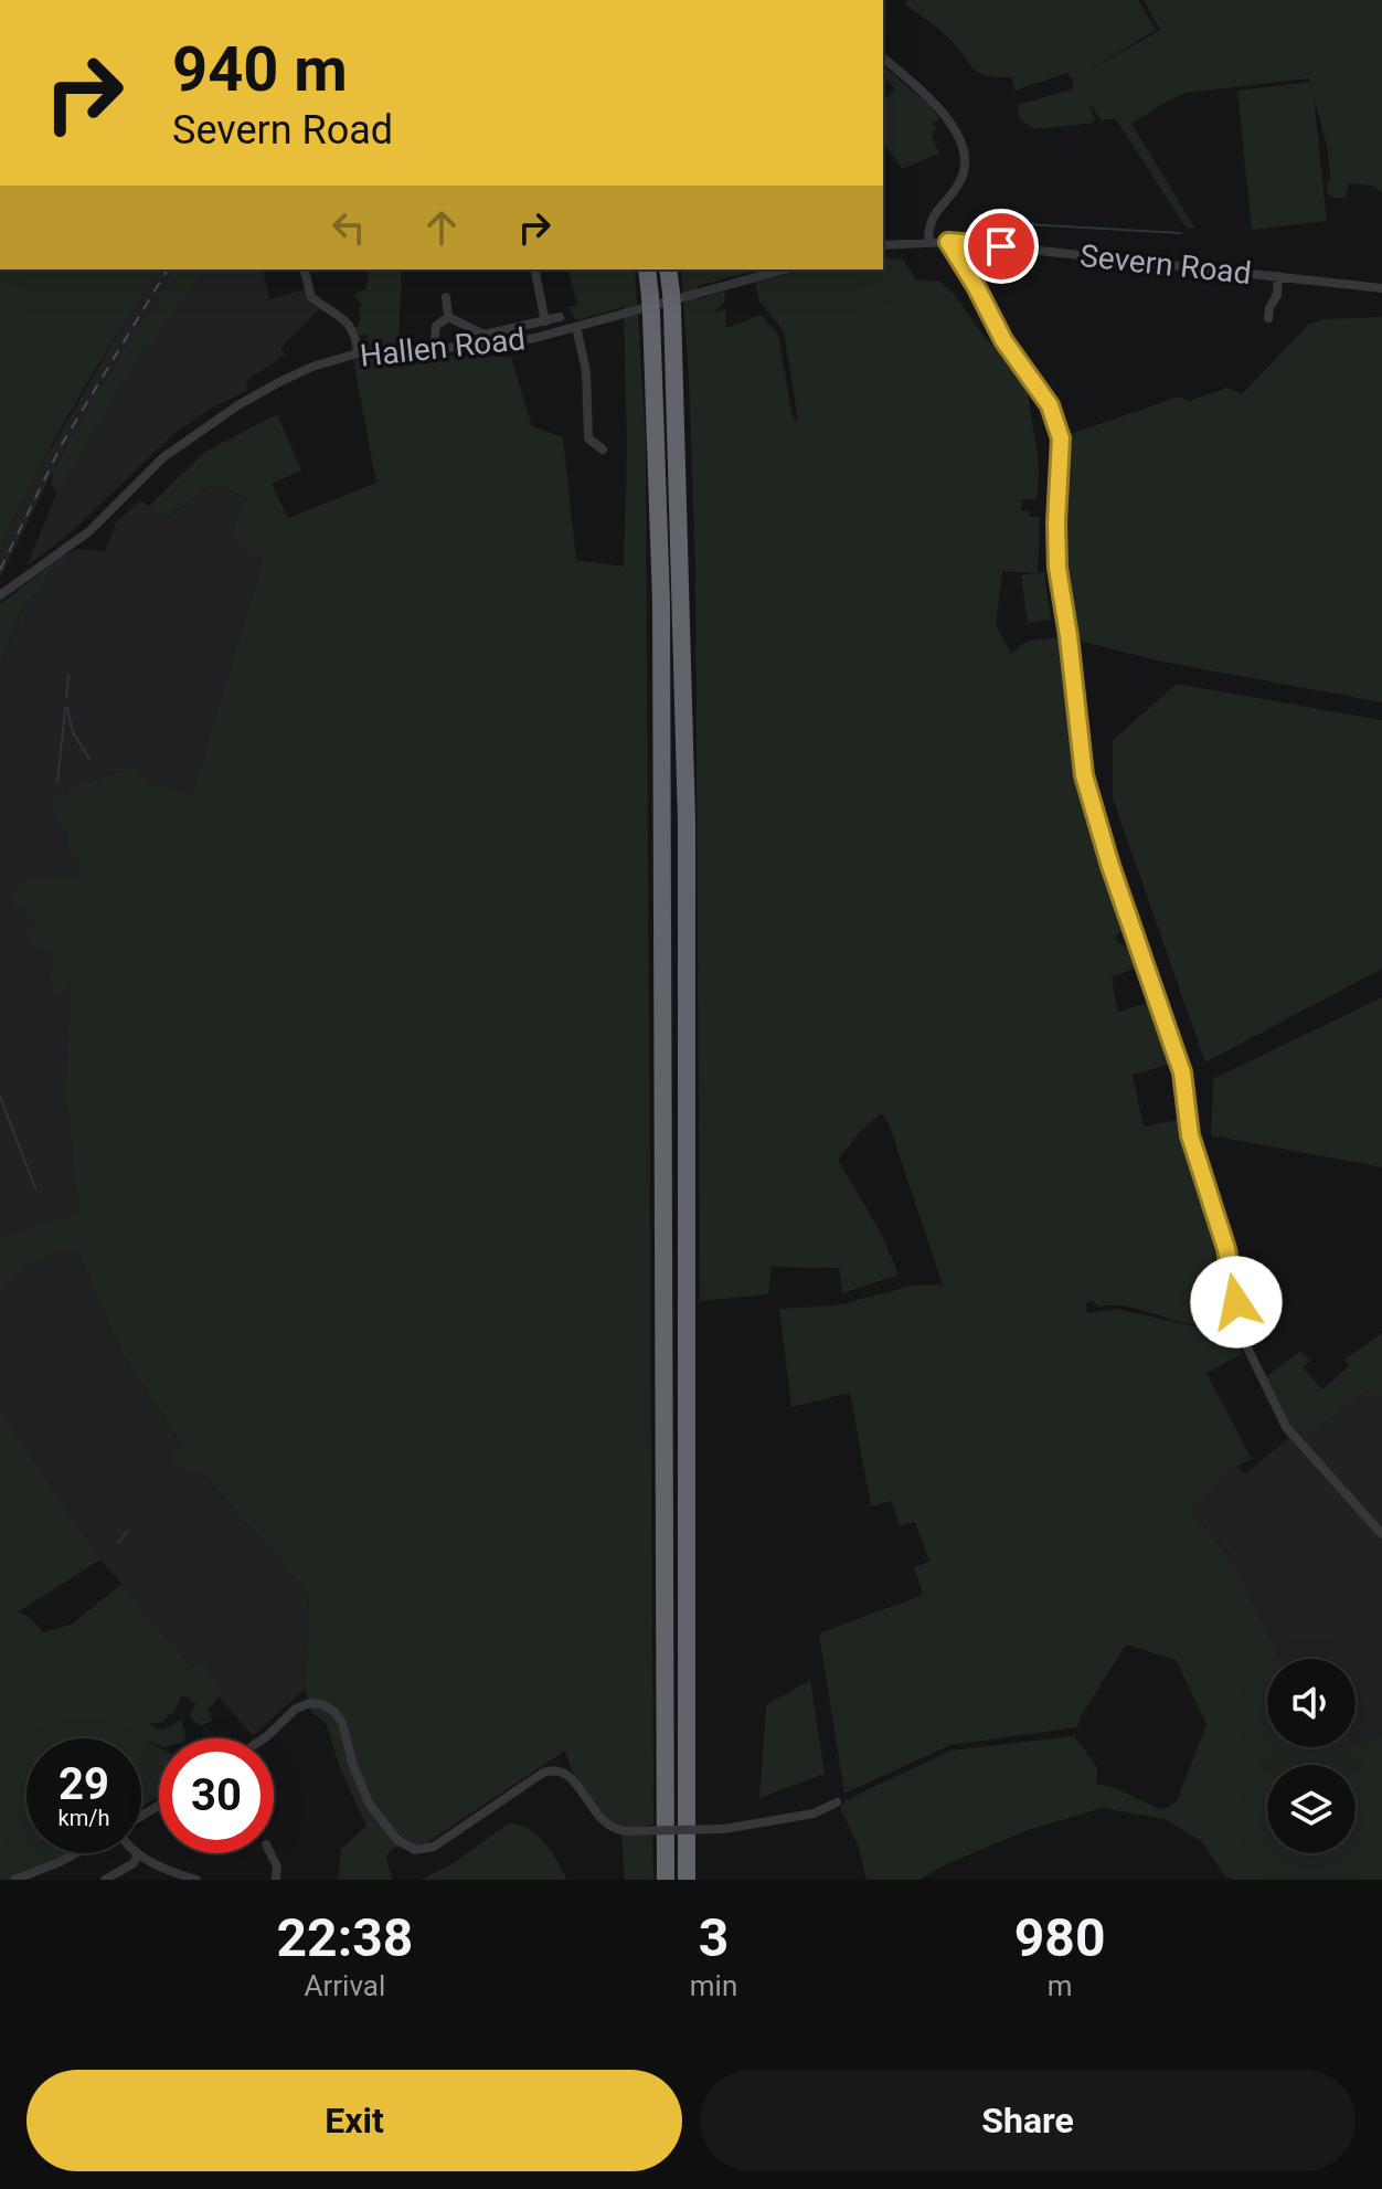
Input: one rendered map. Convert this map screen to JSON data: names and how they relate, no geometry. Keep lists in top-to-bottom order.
{
  "streets": {
    "street": ["Severn Road", "Hallen Road"]
  },
  "page": {
    "turn": ["940 m", "Severn Road"],
    "speed": "29 km/h",
    "limit": "30",
    "eta": [
      "22:38",
      "Arrival",
      "3",
      "min",
      "980",
      "m"
    ],
    "buttons": ["Exit", "Share"]
  }
}
